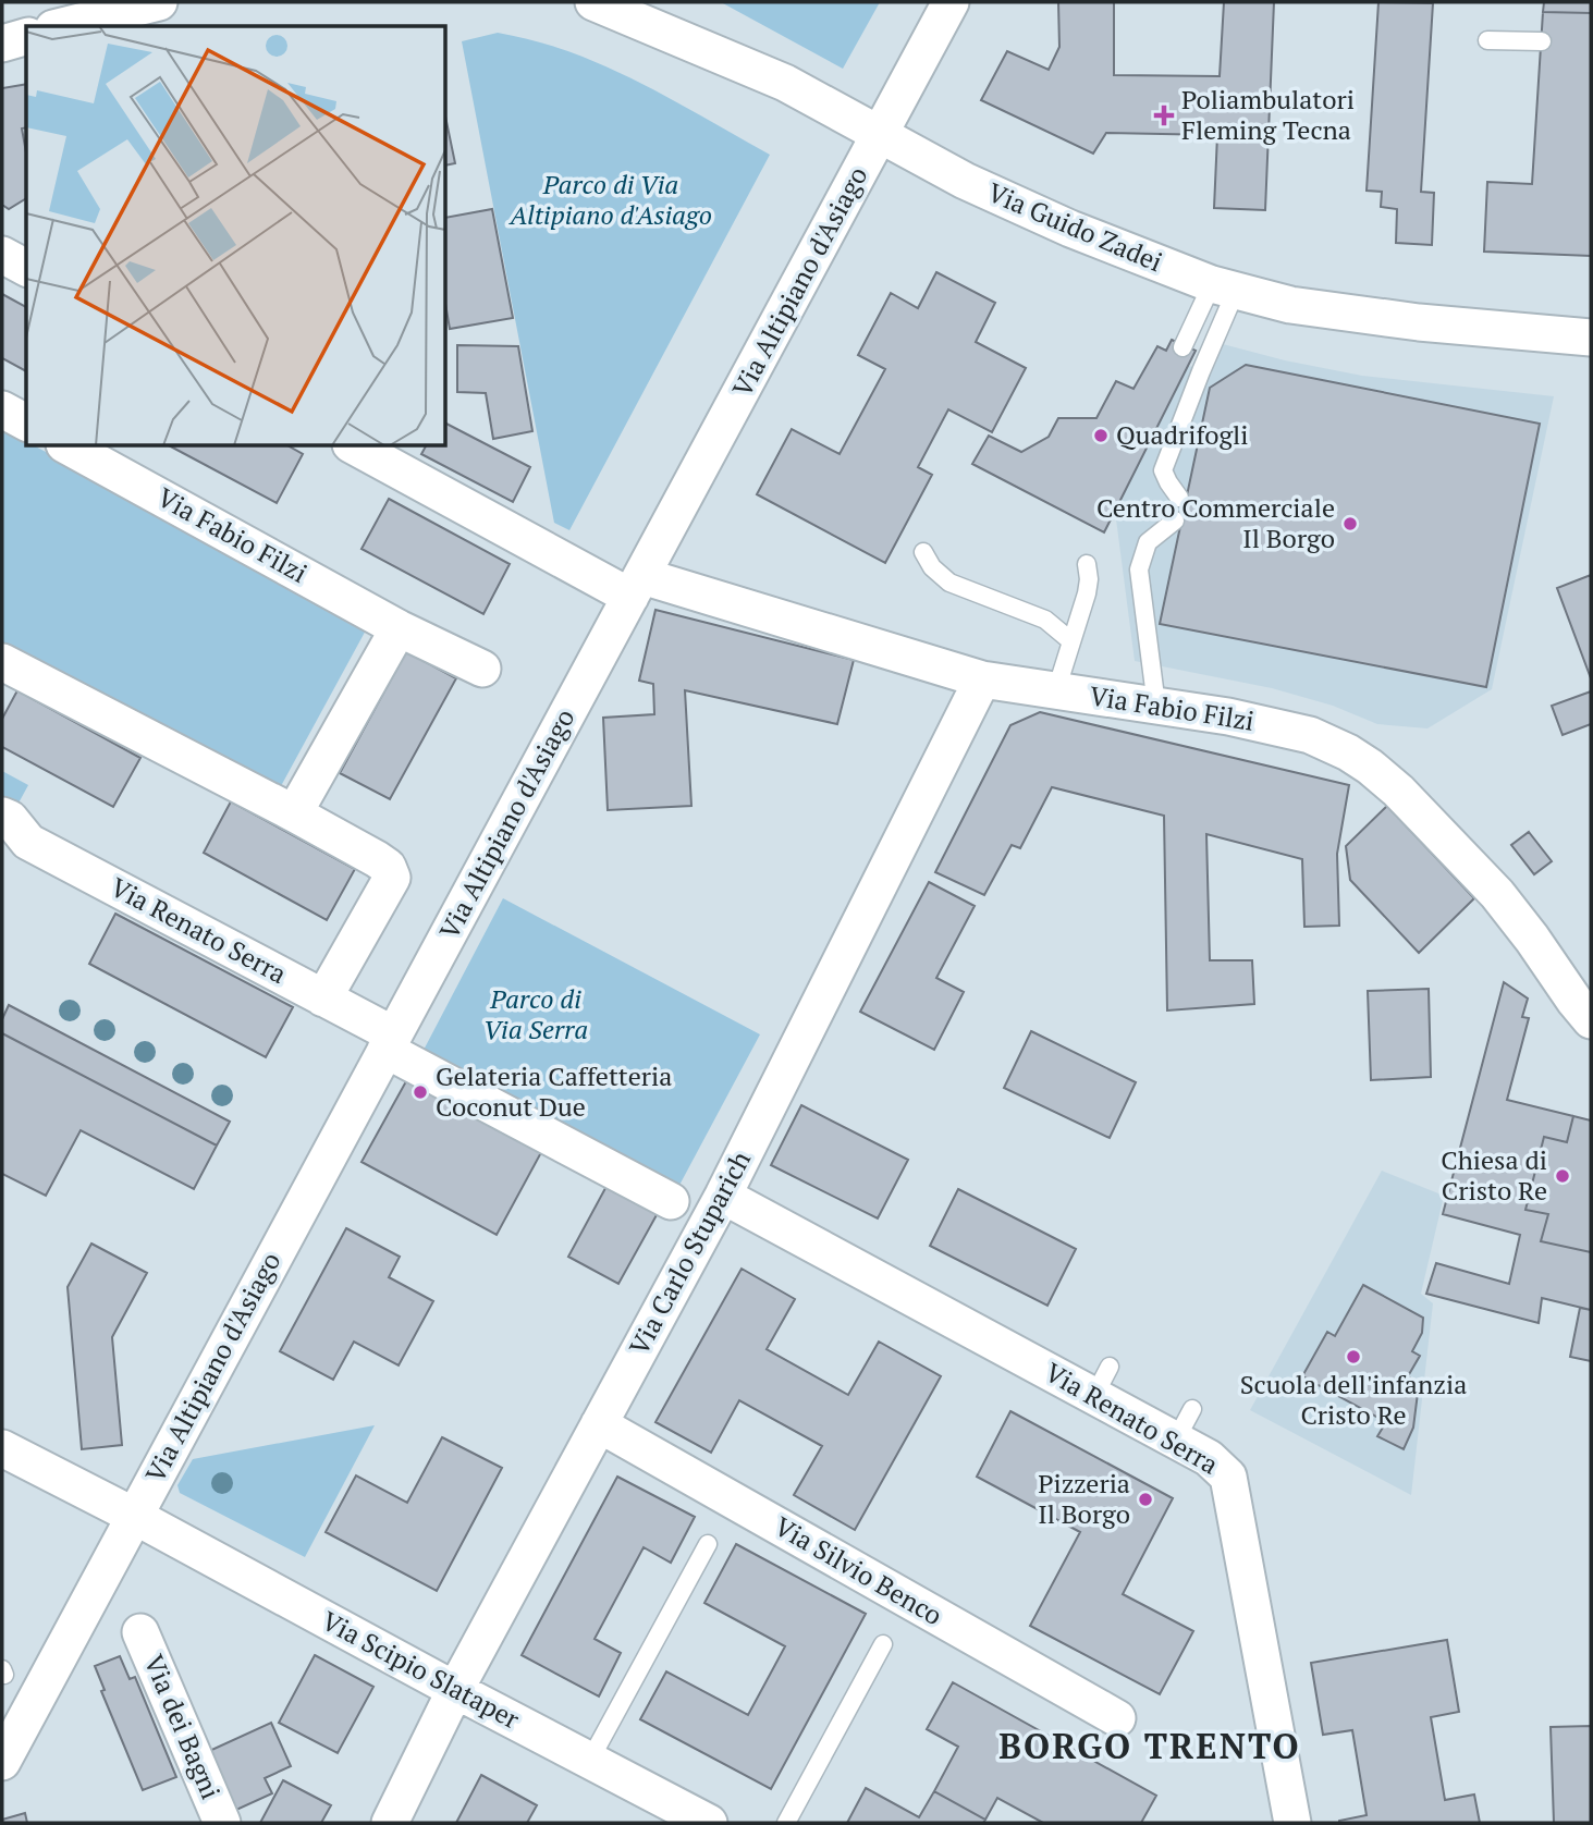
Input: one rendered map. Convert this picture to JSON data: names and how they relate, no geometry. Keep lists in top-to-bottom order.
{
  "streets": {
    "street": [
      "Via Guido Zadei",
      "Via Altipiano d'Asiago",
      "Via Fabio Filzi",
      "Via Renato Serra",
      "Via Carlo Stuparich",
      "Via Silvio Benco",
      "Via Scipio Slataper",
      "Via dei Bagni"
    ]
  },
  "crossings": [
    ["Via Guido Zadei", "Via Altipiano d'Asiago"],
    ["Via Altipiano d'Asiago", "Via Fabio Filzi"],
    ["Via Altipiano d'Asiago", "Via Renato Serra"],
    ["Via Altipiano d'Asiago", "Via Scipio Slataper"],
    ["Via Fabio Filzi", "Via Carlo Stuparich"],
    ["Via Renato Serra", "Via Carlo Stuparich"],
    ["Via Carlo Stuparich", "Via Silvio Benco"],
    ["Via Carlo Stuparich", "Via Scipio Slataper"]
  ],
  "districts": ["BORGO TRENTO"],
  "parks": ["Parco di Via Altipiano d'Asiago", "Parco di Via Serra"],
  "places": {
    "health": ["Poliambulatori Fleming Tecna"],
    "other": [
      "Quadrifogli",
      "Centro Commerciale Il Borgo",
      "Gelateria Caffetteria Coconut Due",
      "Chiesa di Cristo Re",
      "Scuola dell'infanzia Cristo Re",
      "Pizzeria Il Borgo"
    ]
  }
}
